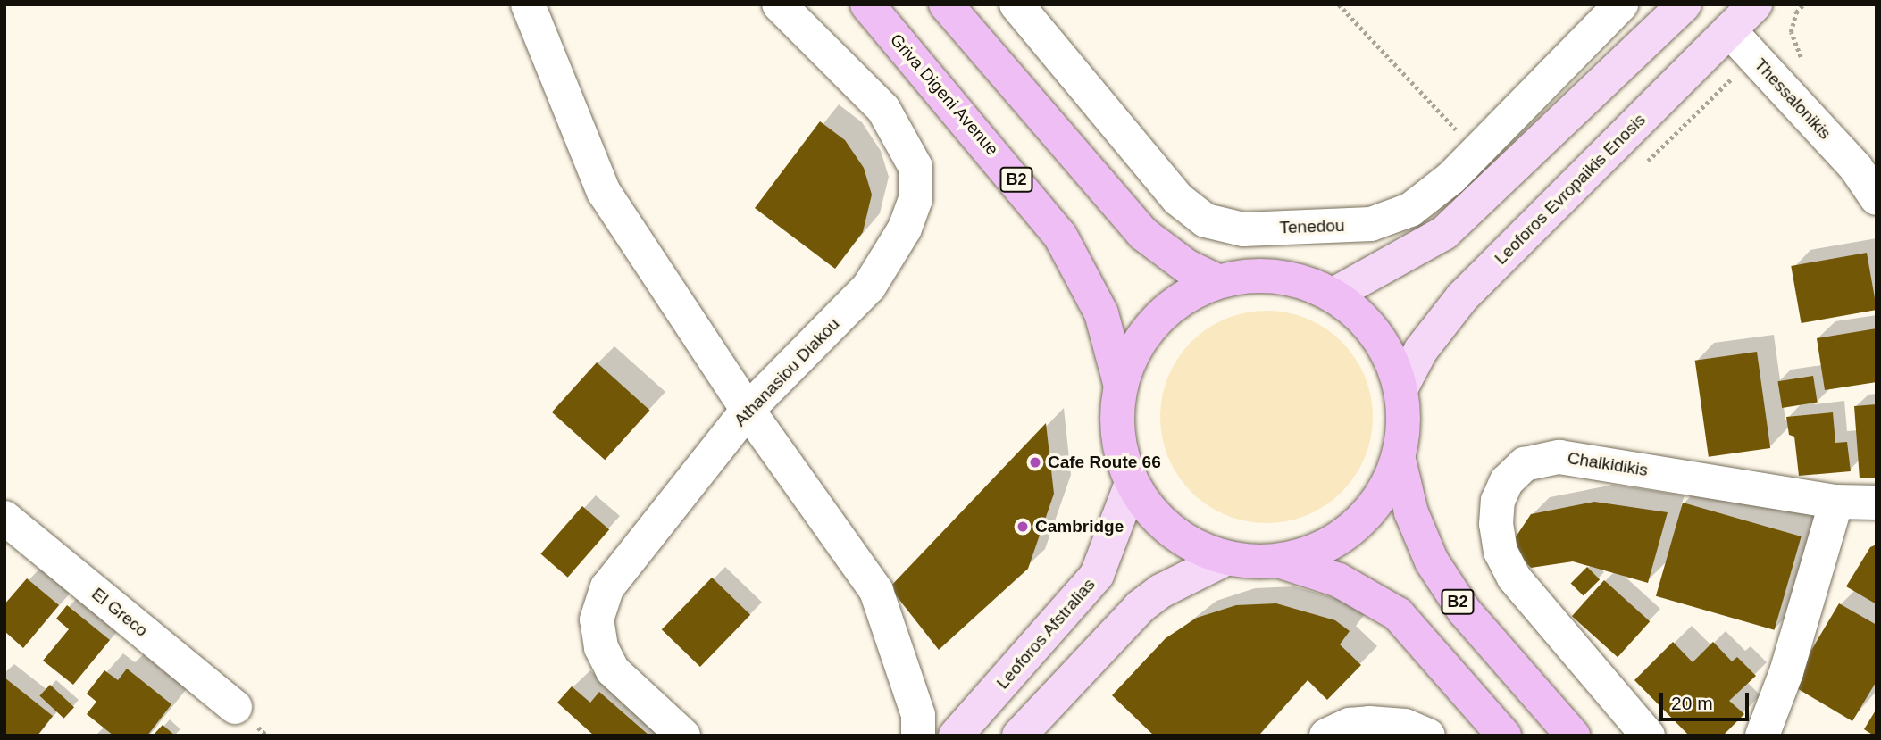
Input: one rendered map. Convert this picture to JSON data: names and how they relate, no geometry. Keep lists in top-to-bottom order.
{
  "streets": {
    "highway": ["Griva Digeni Avenue", "B2"],
    "main road": ["Leoforos Evropaikis Enosis", "Leoforos Afstralias"],
    "street": [
      "Thessalonikis",
      "Tenedou",
      "Athanasiou Diakou",
      "Chalkidikis",
      "El Greco"
    ]
  },
  "crossings": [
    ["Griva Digeni Avenue", "B2"],
    ["Thessalonikis", "Leoforos Evropaikis Enosis"],
    ["B2", "Leoforos Evropaikis Enosis"],
    ["B2", "Leoforos Afstralias"]
  ],
  "places": ["Cafe Route 66", "Cambridge"],
  "scale_bar": "20 m"
}
